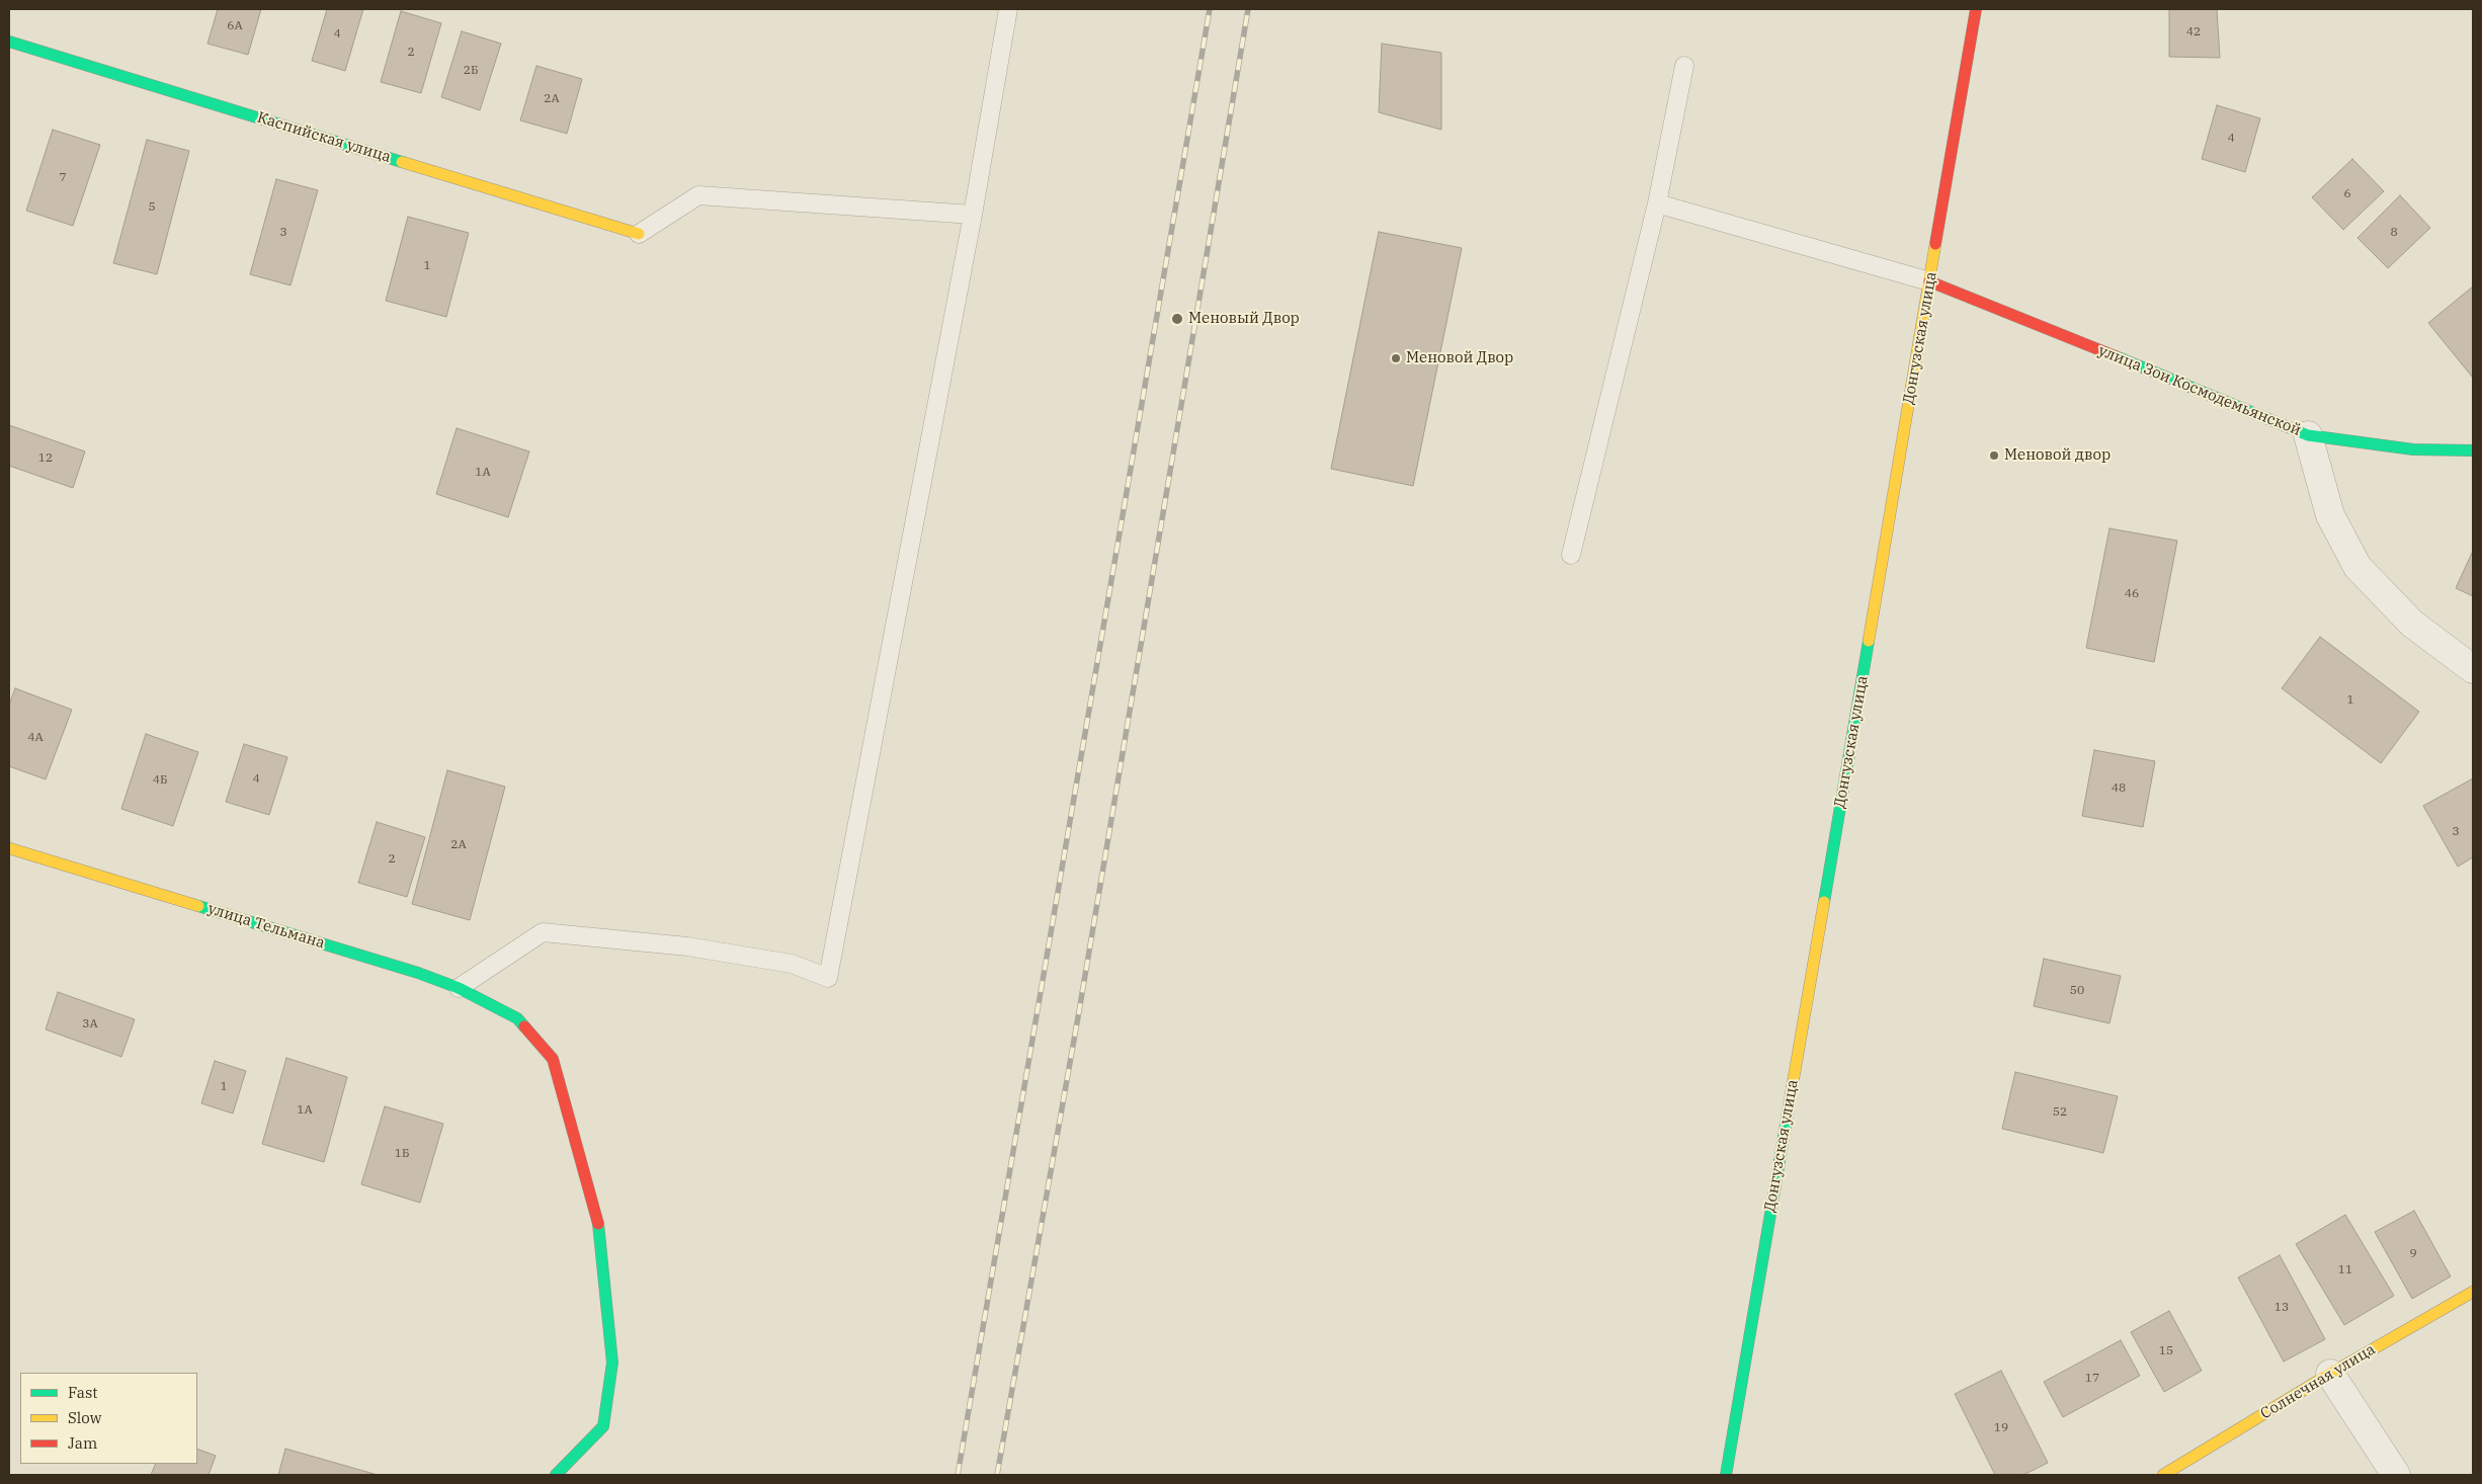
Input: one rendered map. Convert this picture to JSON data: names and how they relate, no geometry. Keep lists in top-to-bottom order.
{
  "streets": {
    "main road": [
      "Каспийская улица",
      "Донгузская улица",
      "улица Зои Космодемьянской",
      "улица Тельмана",
      "Солнечная улица"
    ]
  },
  "crossings": [
    ["Донгузская улица", "улица Зои Космодемьянской"]
  ],
  "places": ["Меновый Двор", "Меновой Двор", "Меновой двор"],
  "house_numbers": [
    "6А",
    "42",
    "4",
    "2",
    "2Б",
    "2А",
    "4",
    "7",
    "6",
    "5",
    "3",
    "8",
    "1",
    "12",
    "1А",
    "46",
    "1",
    "4А",
    "4",
    "4Б",
    "48",
    "3",
    "2А",
    "2",
    "50",
    "3А",
    "1",
    "1А",
    "52",
    "1Б",
    "9",
    "11",
    "13",
    "15",
    "17",
    "19"
  ],
  "legend": ["Fast", "Slow", "Jam"]
}
